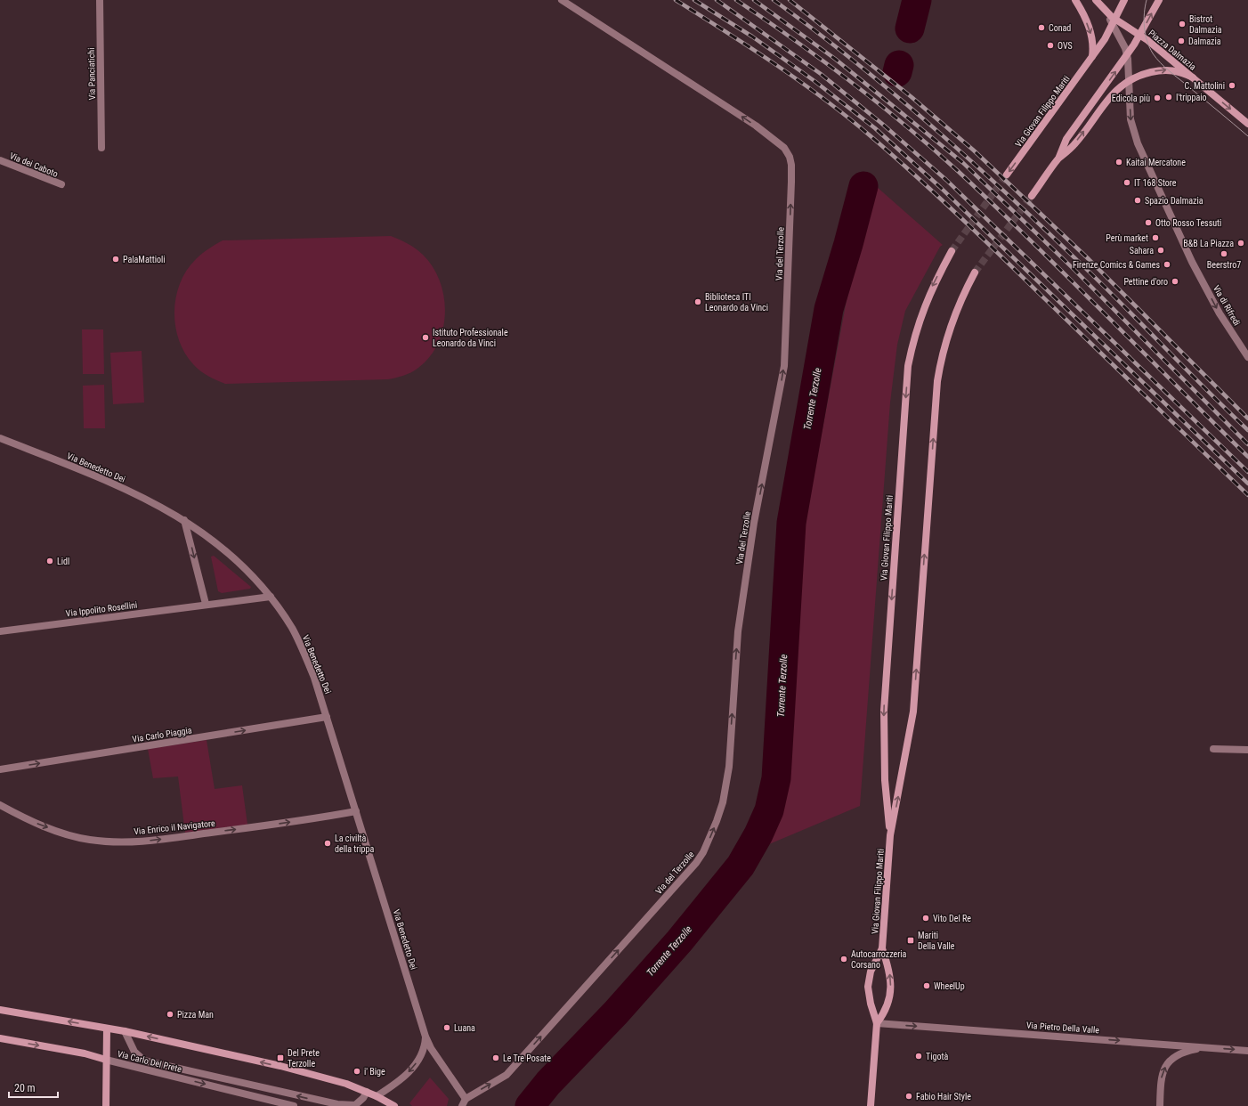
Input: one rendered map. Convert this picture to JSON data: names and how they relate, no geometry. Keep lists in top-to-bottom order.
{
  "streets": {
    "main road": ["Piazza Dalmazia", "Via Giovan Filippo Mariti", "Via Carlo Del Prete"],
    "street": [
      "Via Panciatichi",
      "Via dei Caboto",
      "Via del Terzolle",
      "Via di Rifredi",
      "Via Benedetto Dei",
      "Via Ippolito Rosellini",
      "Via Carlo Piaggia",
      "Via Enrico il Navigatore",
      "Via Pietro Della Valle"
    ]
  },
  "crossings": [
    ["Piazza Dalmazia", "Via di Rifredi"],
    ["Via Giovan Filippo Mariti", "Via Pietro Della Valle"],
    ["Via del Terzolle", "Via Benedetto Dei"],
    ["Via Benedetto Dei", "Via Ippolito Rosellini"],
    ["Via Benedetto Dei", "Via Carlo Piaggia"],
    ["Via Benedetto Dei", "Via Enrico il Navigatore"]
  ],
  "one_way": [
    "Via del Terzolle",
    "Via di Rifredi",
    "Via Carlo Piaggia",
    "Via Enrico il Navigatore",
    "Via Pietro Della Valle"
  ],
  "water": ["Torrente Terzolle"],
  "places": {
    "other": [
      "Bistrot Dalmazia",
      "Conad",
      "Dalmazia",
      "OVS",
      "C. Mattolini",
      "I'trippaio",
      "Edicola più",
      "Kaitai Mercatone",
      "IT 168 Store",
      "Spazio Dalmazia",
      "Otto Rosso Tessuti",
      "Perù market",
      "B&B La Piazza",
      "Sahara",
      "Beerstro7",
      "PalaMattioli",
      "Firenze Comics & Games",
      "Pettine d'oro",
      "Biblioteca ITI Leonardo da Vinci",
      "Istituto Professionale Leonardo da Vinci",
      "Lidl",
      "La civiltà della trippa",
      "Vito Del Re",
      "Autocarrozzeria Corsano",
      "WheelUp",
      "Pizza Man",
      "Luana",
      "Tigotà",
      "Le Tre Posate",
      "i' Bige",
      "Fabio Hair Style"
    ],
    "transit": ["Mariti Della Valle", "Del Prete Terzolle"]
  },
  "scale_bar": "20 m"
}
